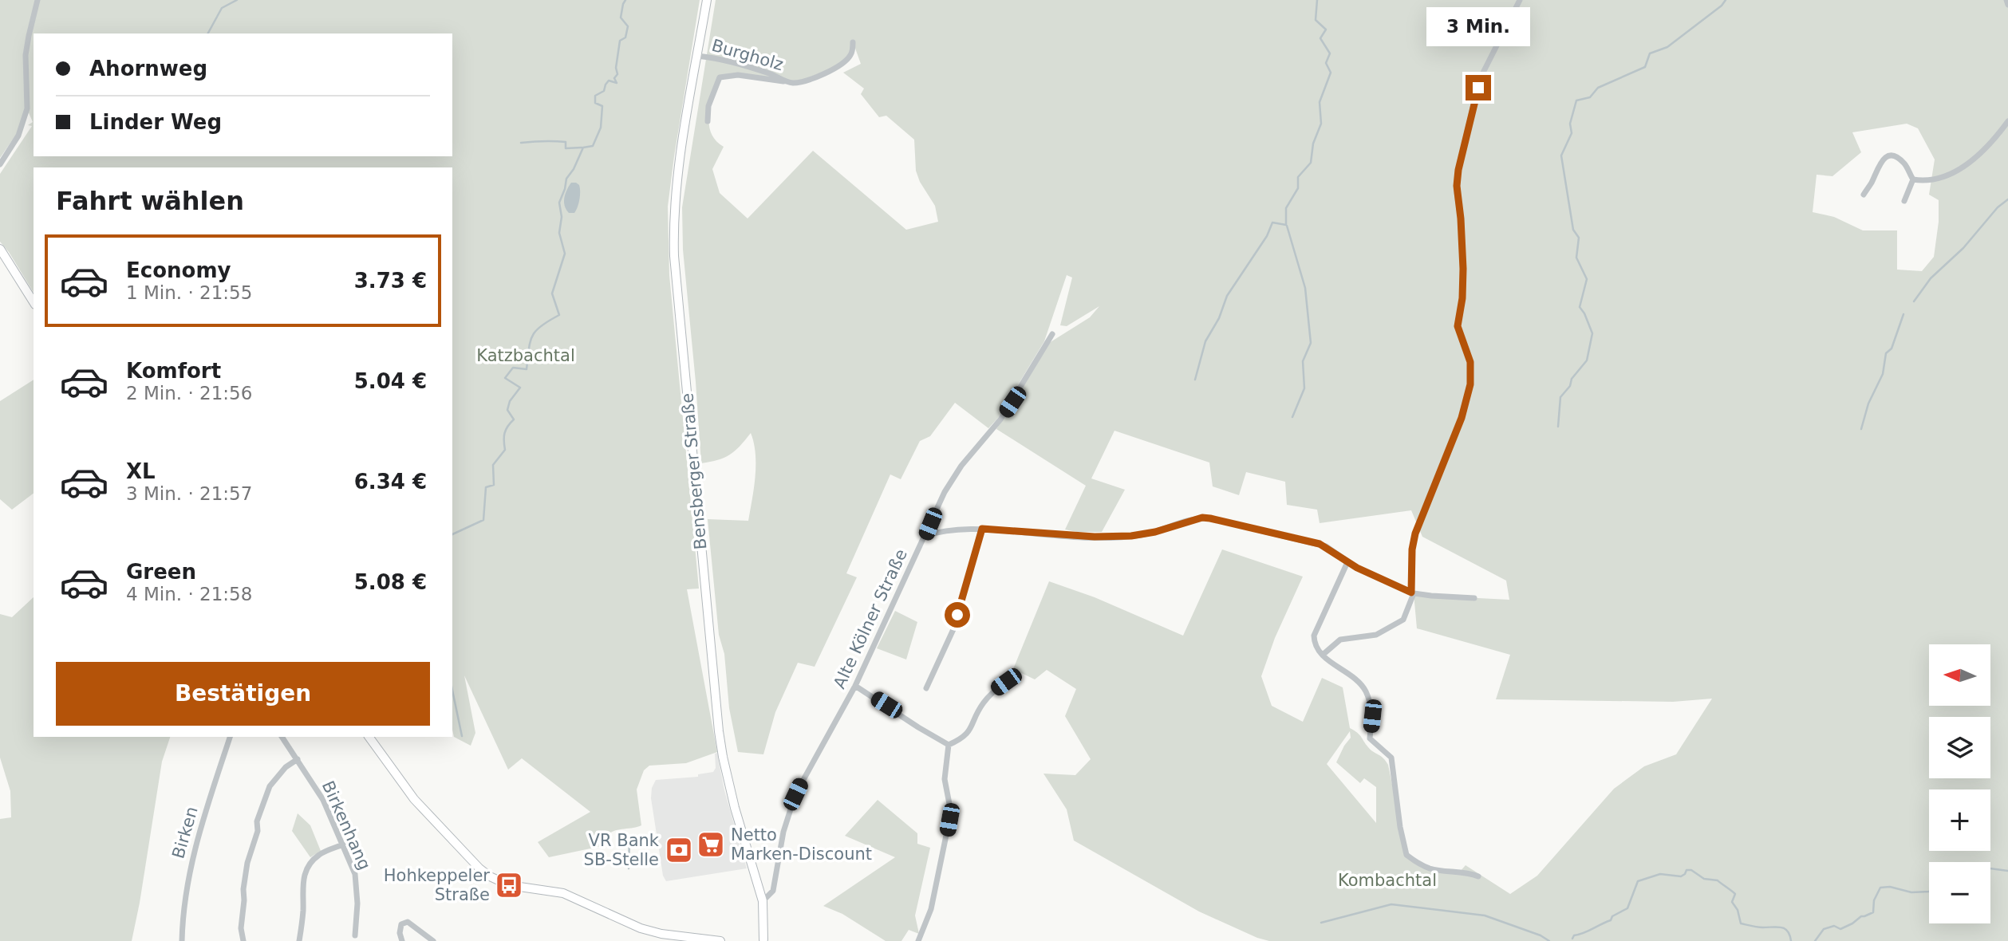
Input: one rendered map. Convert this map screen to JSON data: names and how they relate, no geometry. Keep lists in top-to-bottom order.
{
  "streets": {
    "main road": ["Bensberger Straße"],
    "street": [
      "Burgholz",
      "Alte Kölner Straße",
      "Birkenhang",
      "Birken"
    ]
  },
  "crossings": [
    ["Burgholz", "Bensberger Straße"],
    ["Bensberger Straße", "Alte Kölner Straße"]
  ],
  "parks": ["Katzbachtal", "Kombachtal"],
  "places": {
    "supermarket": ["Netto Marken-Discount"],
    "bank": ["VR Bank SB-Stelle"],
    "bus stop": ["Hohkeppeler Straße"]
  },
  "north": "left",
  "page": {
    "bubble": "3 Min.",
    "banner": ["Ahornweg", "Linder Weg"],
    "heading": "Fahrt wählen",
    "list": [
      {
        "name": "Economy",
        "note": "1 Min. · 21:55",
        "value": "3.73 €"
      },
      {
        "name": "Komfort",
        "note": "2 Min. · 21:56",
        "value": "5.04 €"
      },
      {
        "name": "XL",
        "note": "3 Min. · 21:57",
        "value": "6.34 €"
      },
      {
        "name": "Green",
        "note": "4 Min. · 21:58",
        "value": "5.08 €"
      }
    ],
    "map_buttons": ["+", "−"],
    "buttons": "Bestätigen"
  }
}
